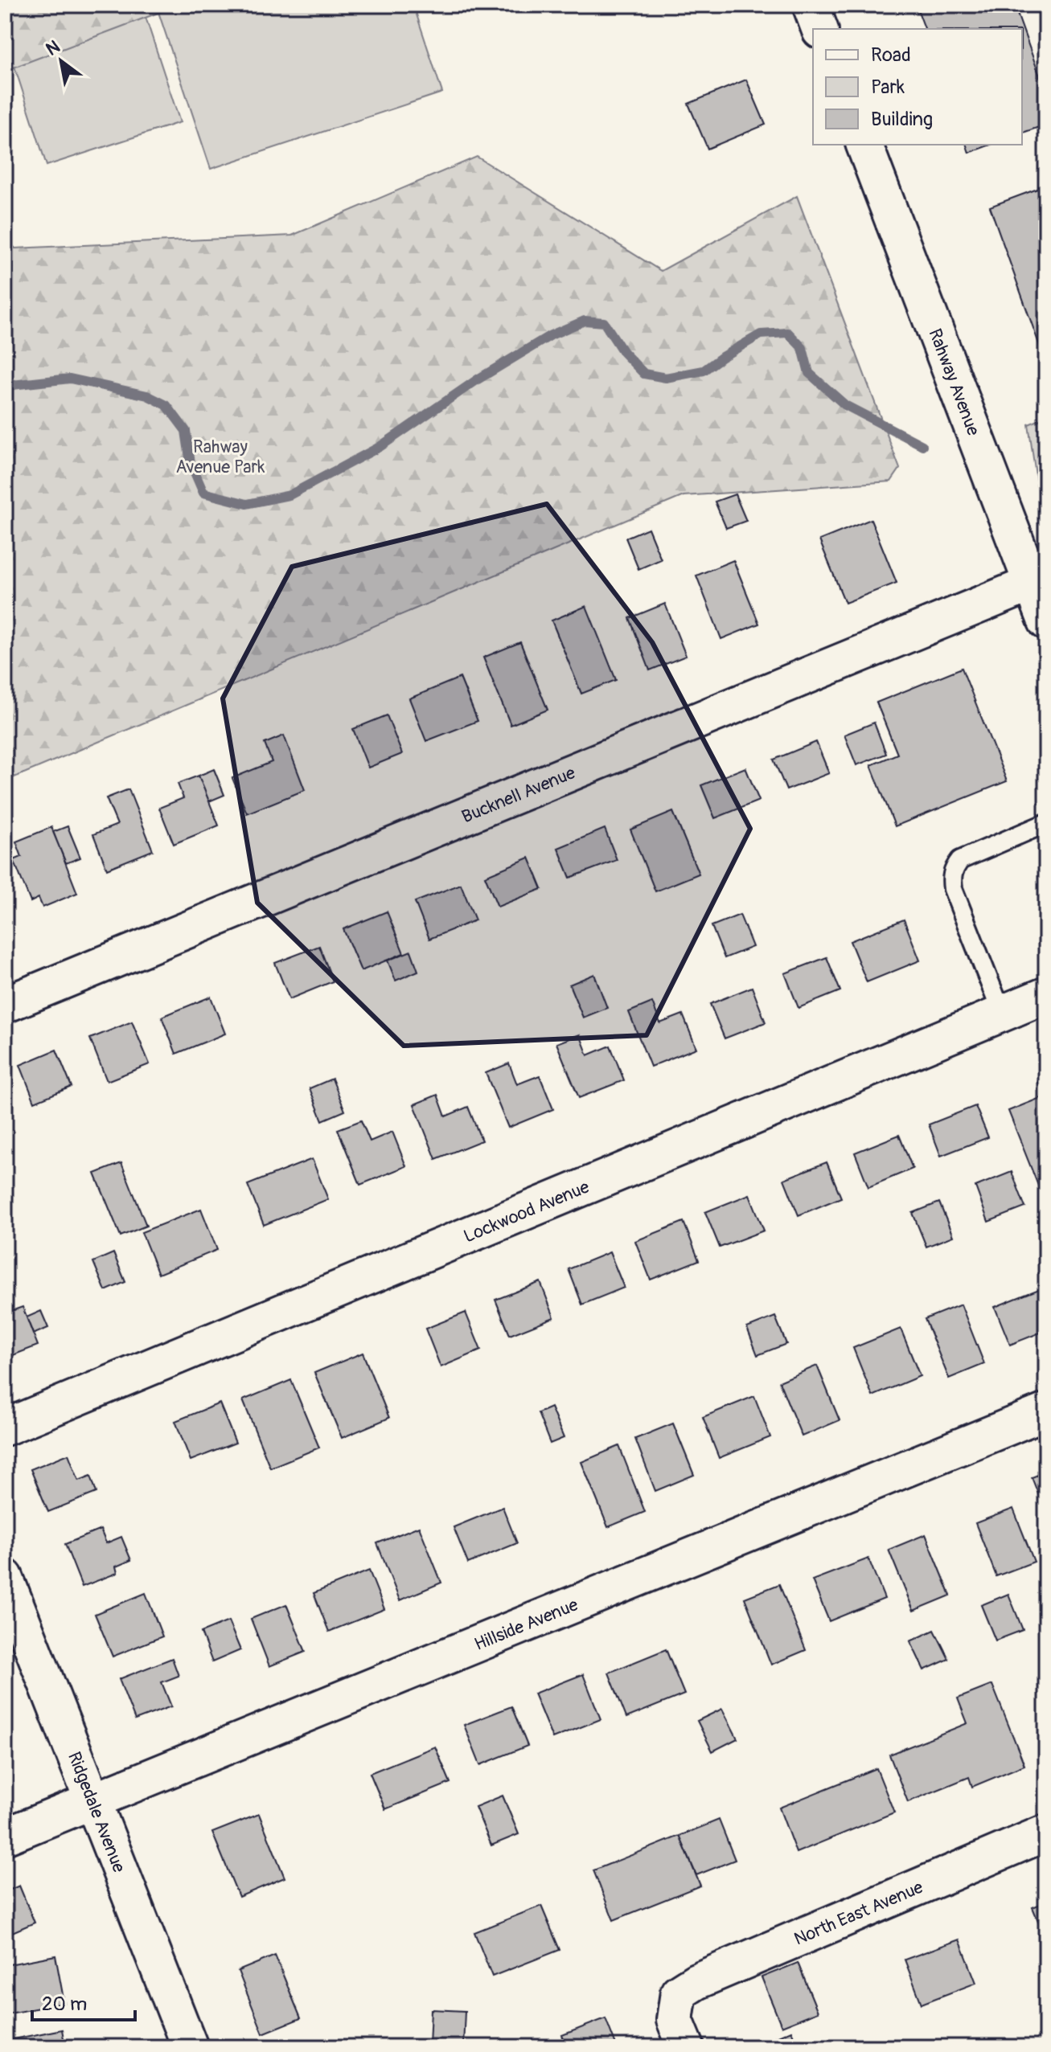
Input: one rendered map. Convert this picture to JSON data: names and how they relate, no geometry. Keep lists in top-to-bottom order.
{
  "streets": {
    "street": [
      "Rahway Avenue",
      "Bucknell Avenue",
      "Lockwood Avenue",
      "Hillside Avenue",
      "Ridgedale Avenue",
      "North East Avenue"
    ]
  },
  "crossings": [
    ["Rahway Avenue", "Bucknell Avenue"],
    ["Hillside Avenue", "Ridgedale Avenue"]
  ],
  "parks": ["Rahway Avenue Park"],
  "legend": ["Road", "Park", "Building"],
  "scale_bar": "20 m",
  "north": "top left"
}
